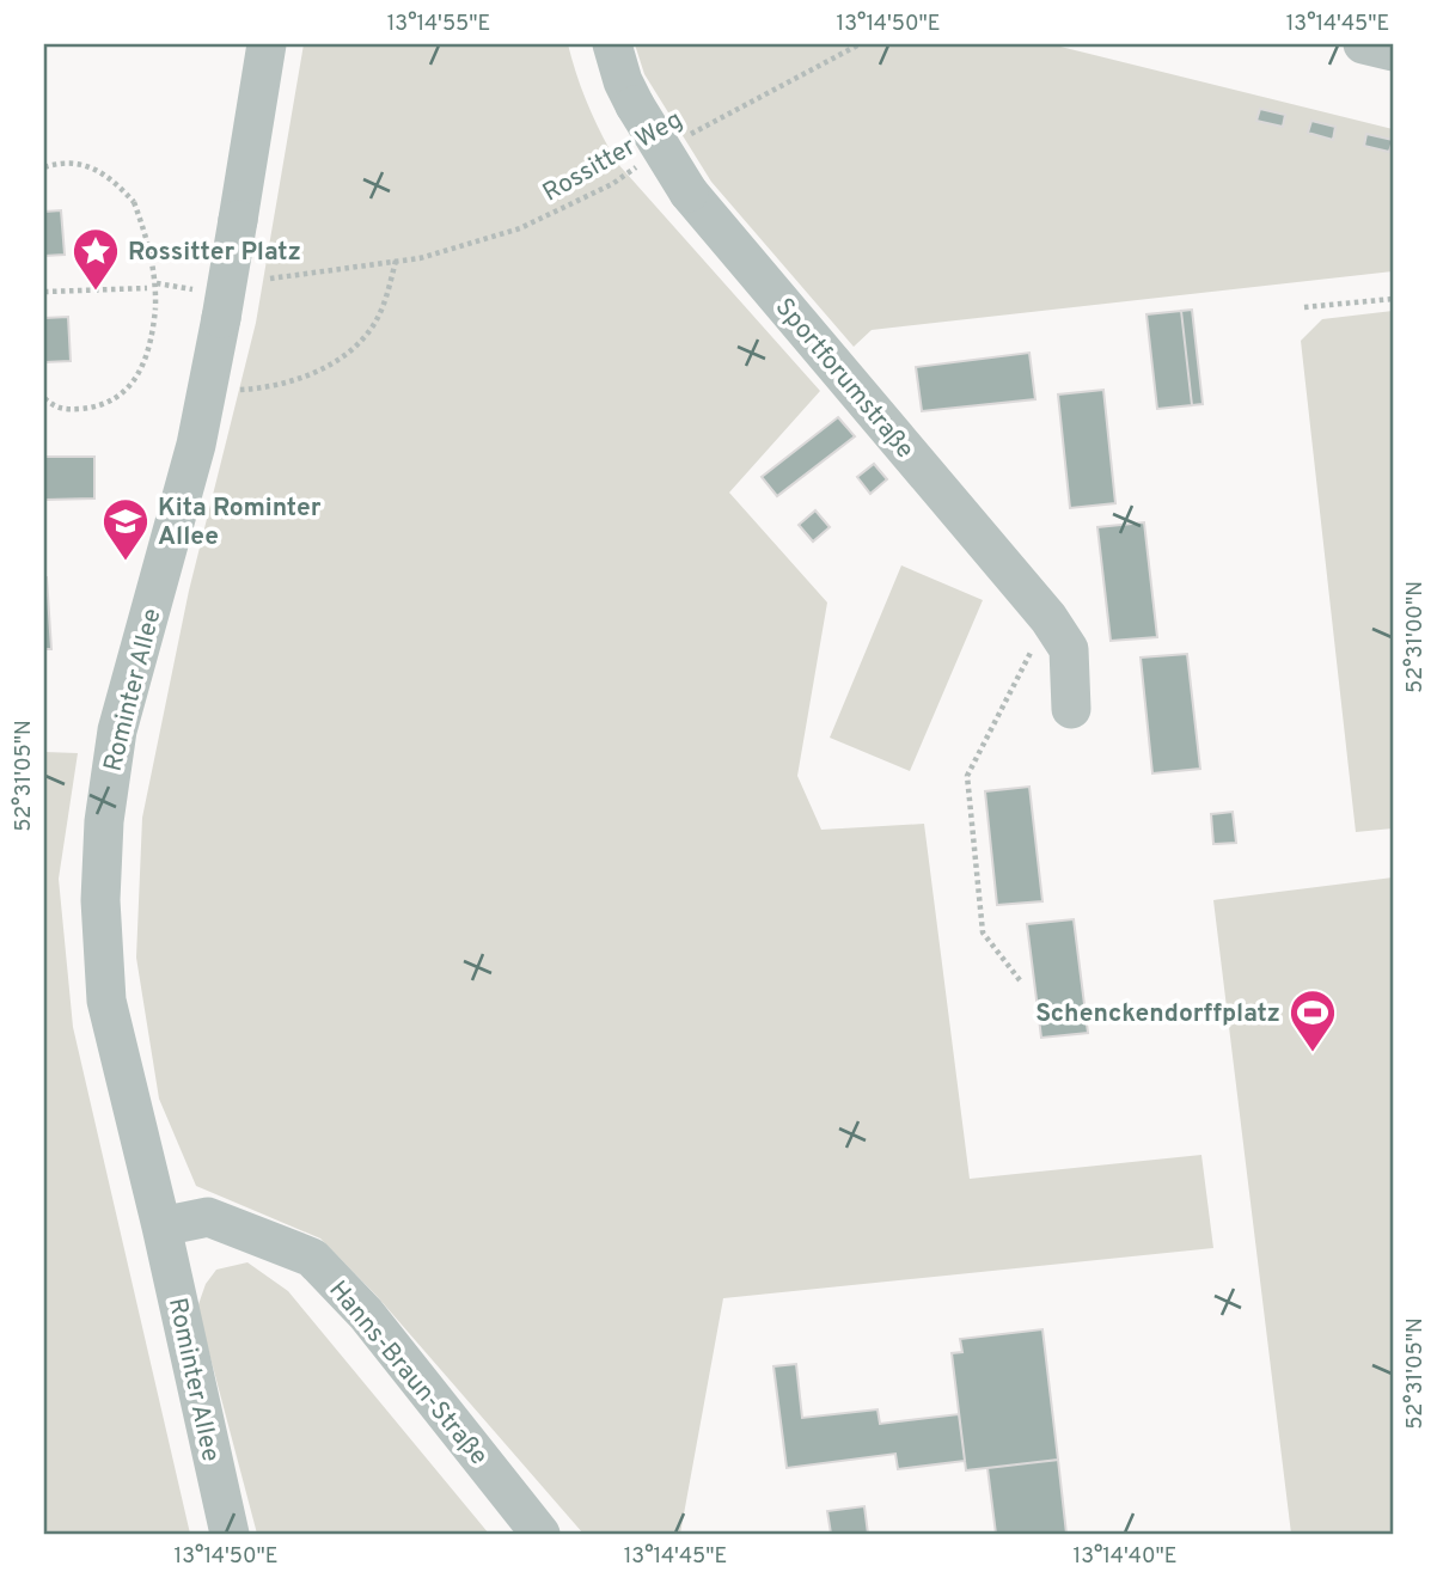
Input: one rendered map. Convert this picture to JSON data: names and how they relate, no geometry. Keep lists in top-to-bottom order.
{
  "streets": {
    "street": ["Sportforumstraße", "Rominter Allee", "Hanns-Braun-Straße"],
    "path": ["Rossitter Weg"]
  },
  "crossings": [
    ["Rominter Allee", "Hanns-Braun-Straße"]
  ],
  "places": {
    "place": ["Rossitter Platz"],
    "school or university": ["Kita Rominter Allee"],
    "sports": ["Schenckendorffplatz"]
  },
  "coordinates": [
    "13°14'55\"E",
    "13°14'50\"E",
    "13°14'45\"E",
    "52°31'00\"N",
    "52°31'05\"N",
    "13°14'40\"E"
  ]
}
